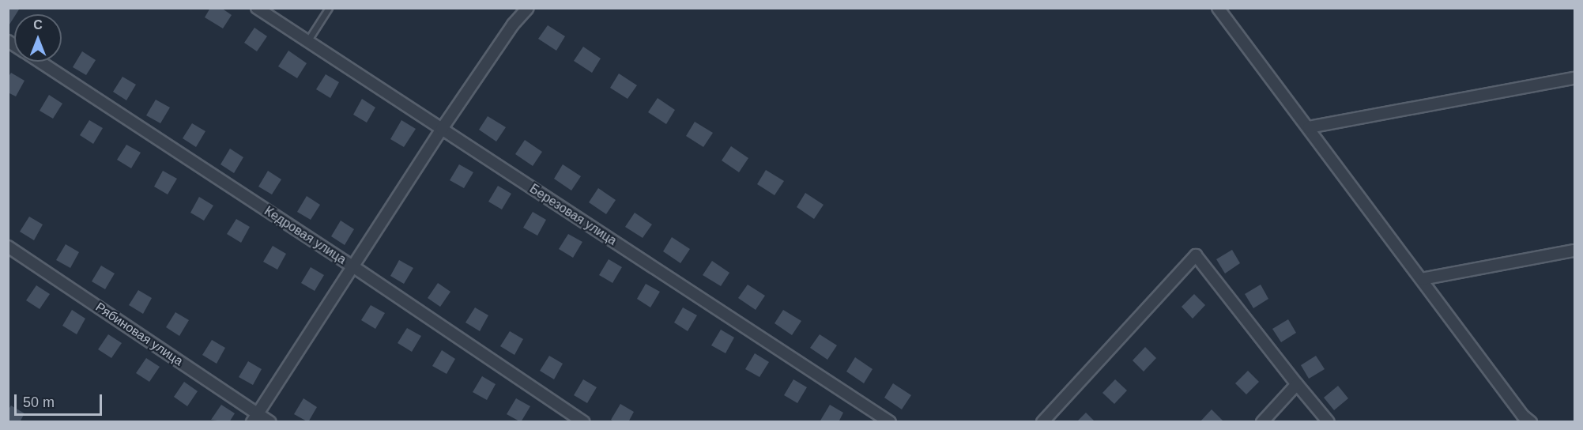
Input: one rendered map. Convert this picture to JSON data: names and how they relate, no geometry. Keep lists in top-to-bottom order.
{
  "streets": {
    "street": ["Березовая улица", "Кедровая улица", "Рябиновая улица"]
  },
  "scale_bar": "50 m",
  "north": "top"
}
